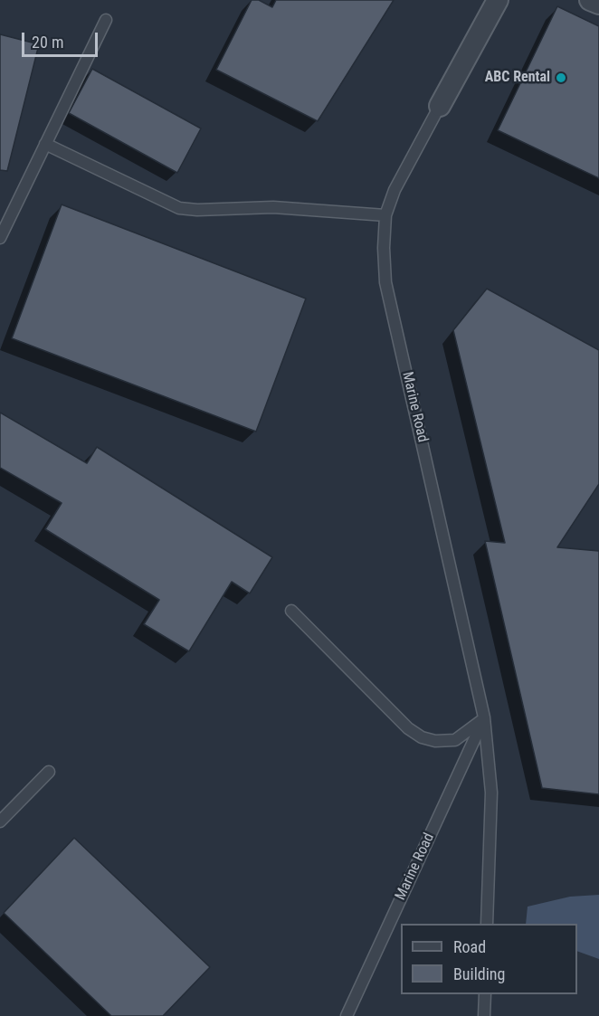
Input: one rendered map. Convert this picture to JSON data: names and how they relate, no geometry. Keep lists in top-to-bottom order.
{
  "streets": {
    "lane": ["Marine Road"]
  },
  "places": ["ABC Rental"],
  "legend": ["Road", "Building"],
  "scale_bar": "20 m"
}
